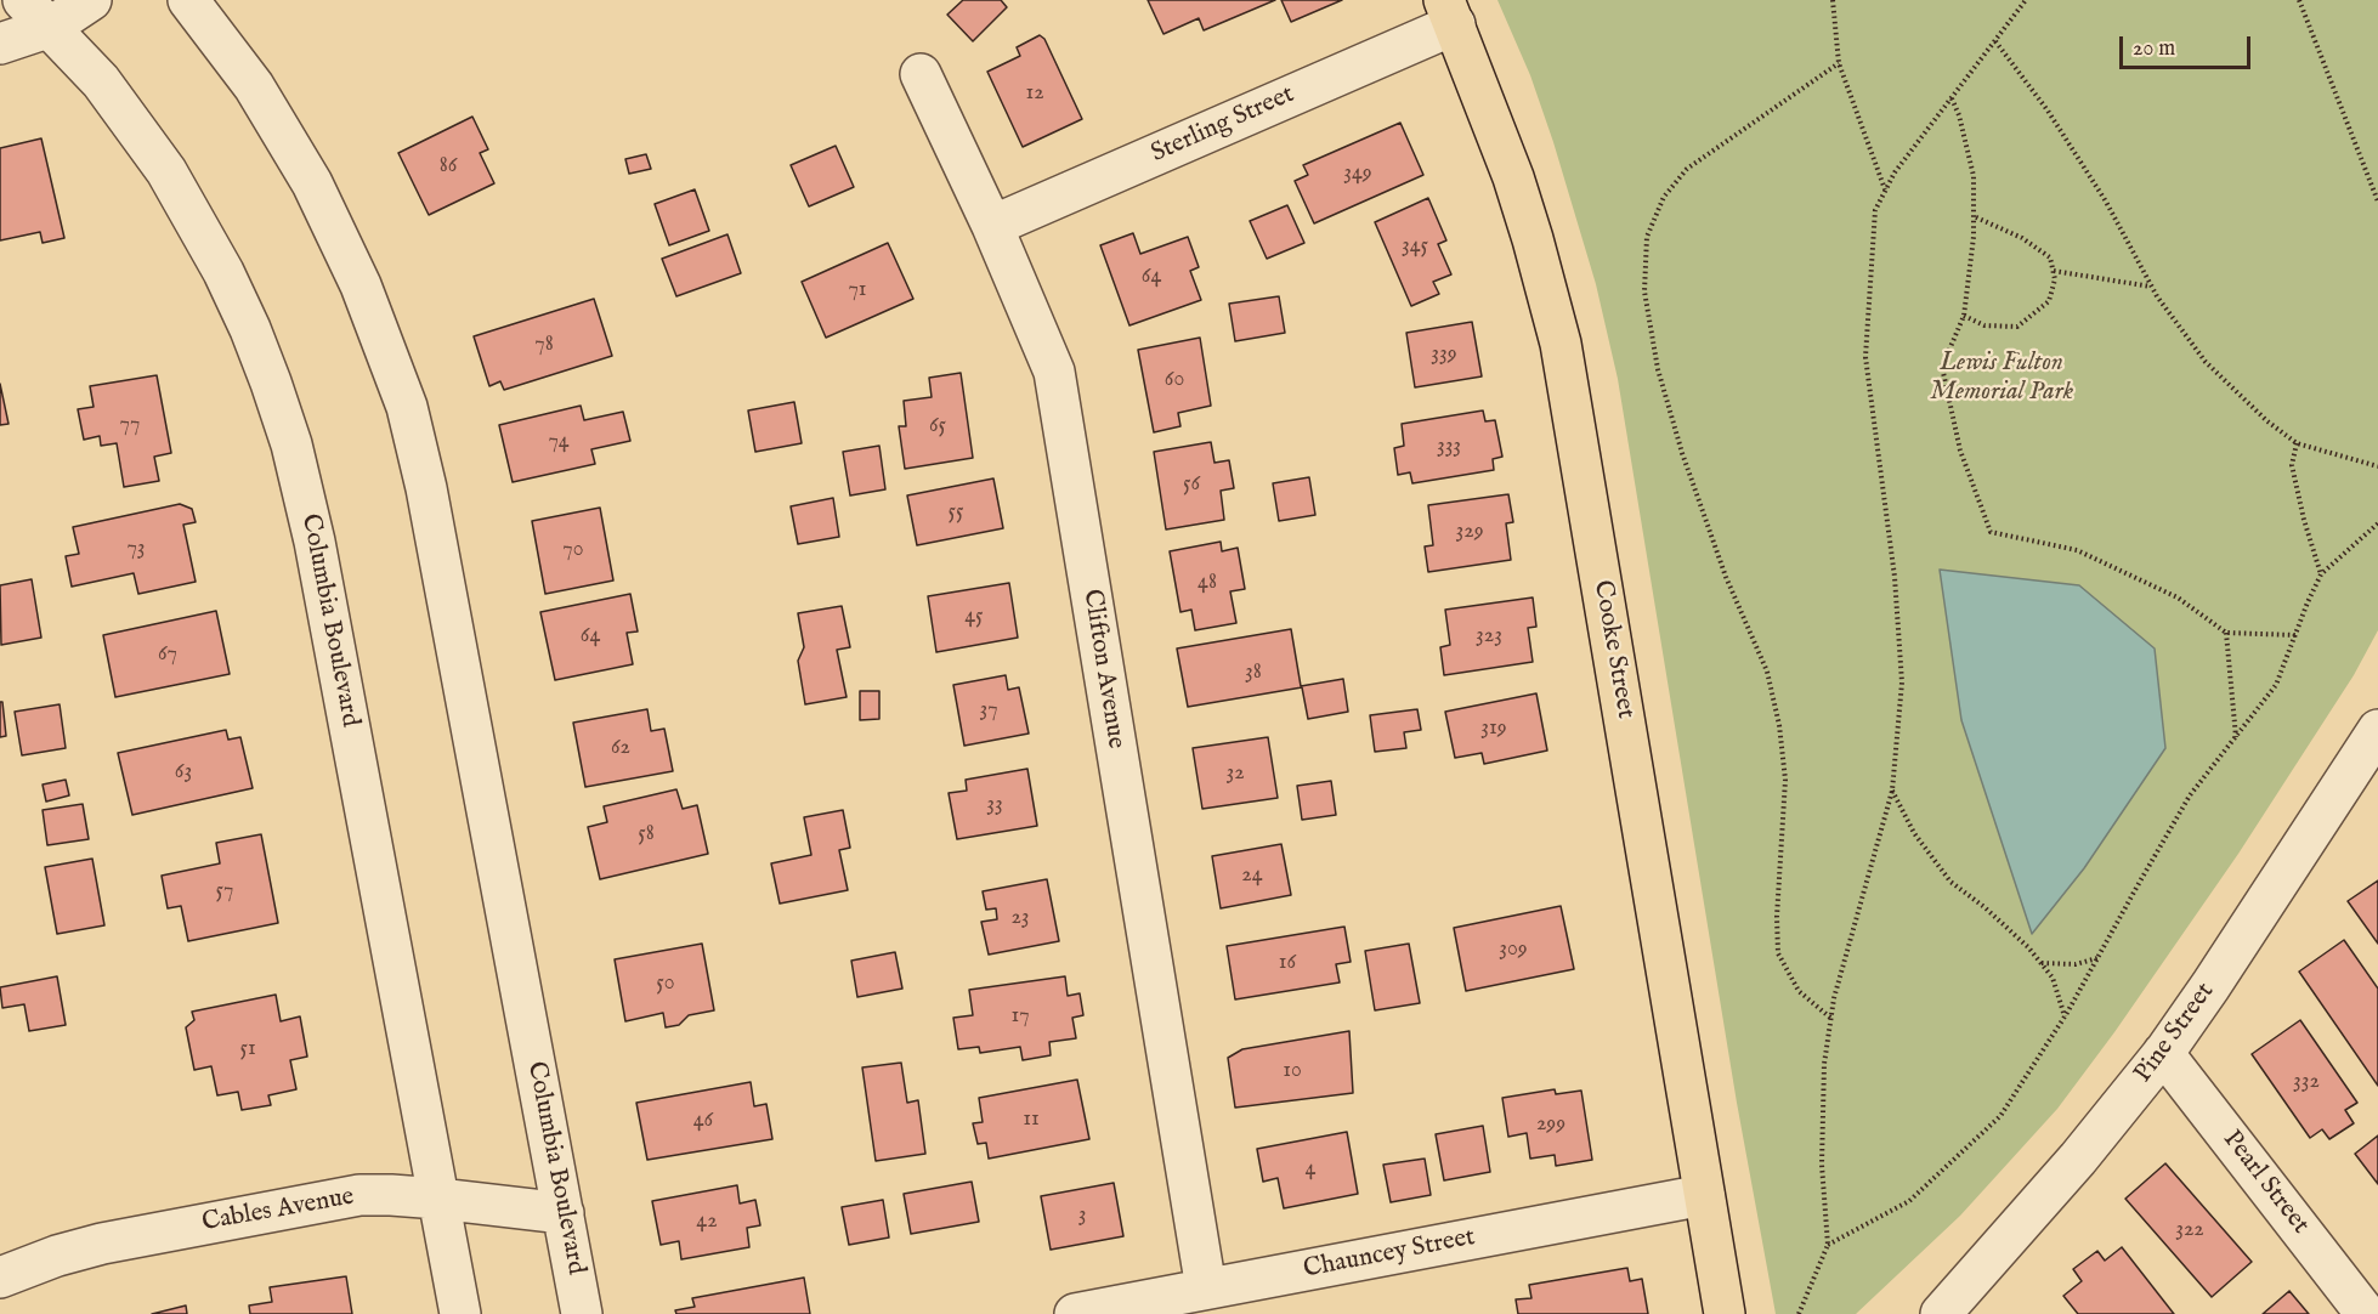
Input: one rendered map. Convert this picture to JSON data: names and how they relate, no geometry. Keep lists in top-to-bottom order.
{
  "streets": {
    "main road": ["Cooke Street"],
    "street": [
      "Sterling Street",
      "Columbia Boulevard",
      "Clifton Avenue",
      "Pine Street",
      "Pearl Street",
      "Cables Avenue",
      "Chauncey Street"
    ]
  },
  "crossings": [
    ["Sterling Street", "Cooke Street"],
    ["Sterling Street", "Clifton Avenue"],
    ["Columbia Boulevard", "Cables Avenue"],
    ["Cooke Street", "Chauncey Street"],
    ["Clifton Avenue", "Chauncey Street"],
    ["Pine Street", "Pearl Street"]
  ],
  "parks": ["Lewis Fulton Memorial Park"],
  "house_numbers": [
    "12",
    "86",
    "349",
    "345",
    "64",
    "71",
    "78",
    "339",
    "60",
    "77",
    "65",
    "74",
    "333",
    "56",
    "55",
    "329",
    "73",
    "70",
    "48",
    "45",
    "64",
    "323",
    "67",
    "38",
    "37",
    "319",
    "62",
    "63",
    "32",
    "33",
    "58",
    "24",
    "57",
    "23",
    "309",
    "16",
    "50",
    "17",
    "51",
    "10",
    "332",
    "11",
    "46",
    "299",
    "4",
    "3",
    "42",
    "322"
  ],
  "scale_bar": "20 m"
}
